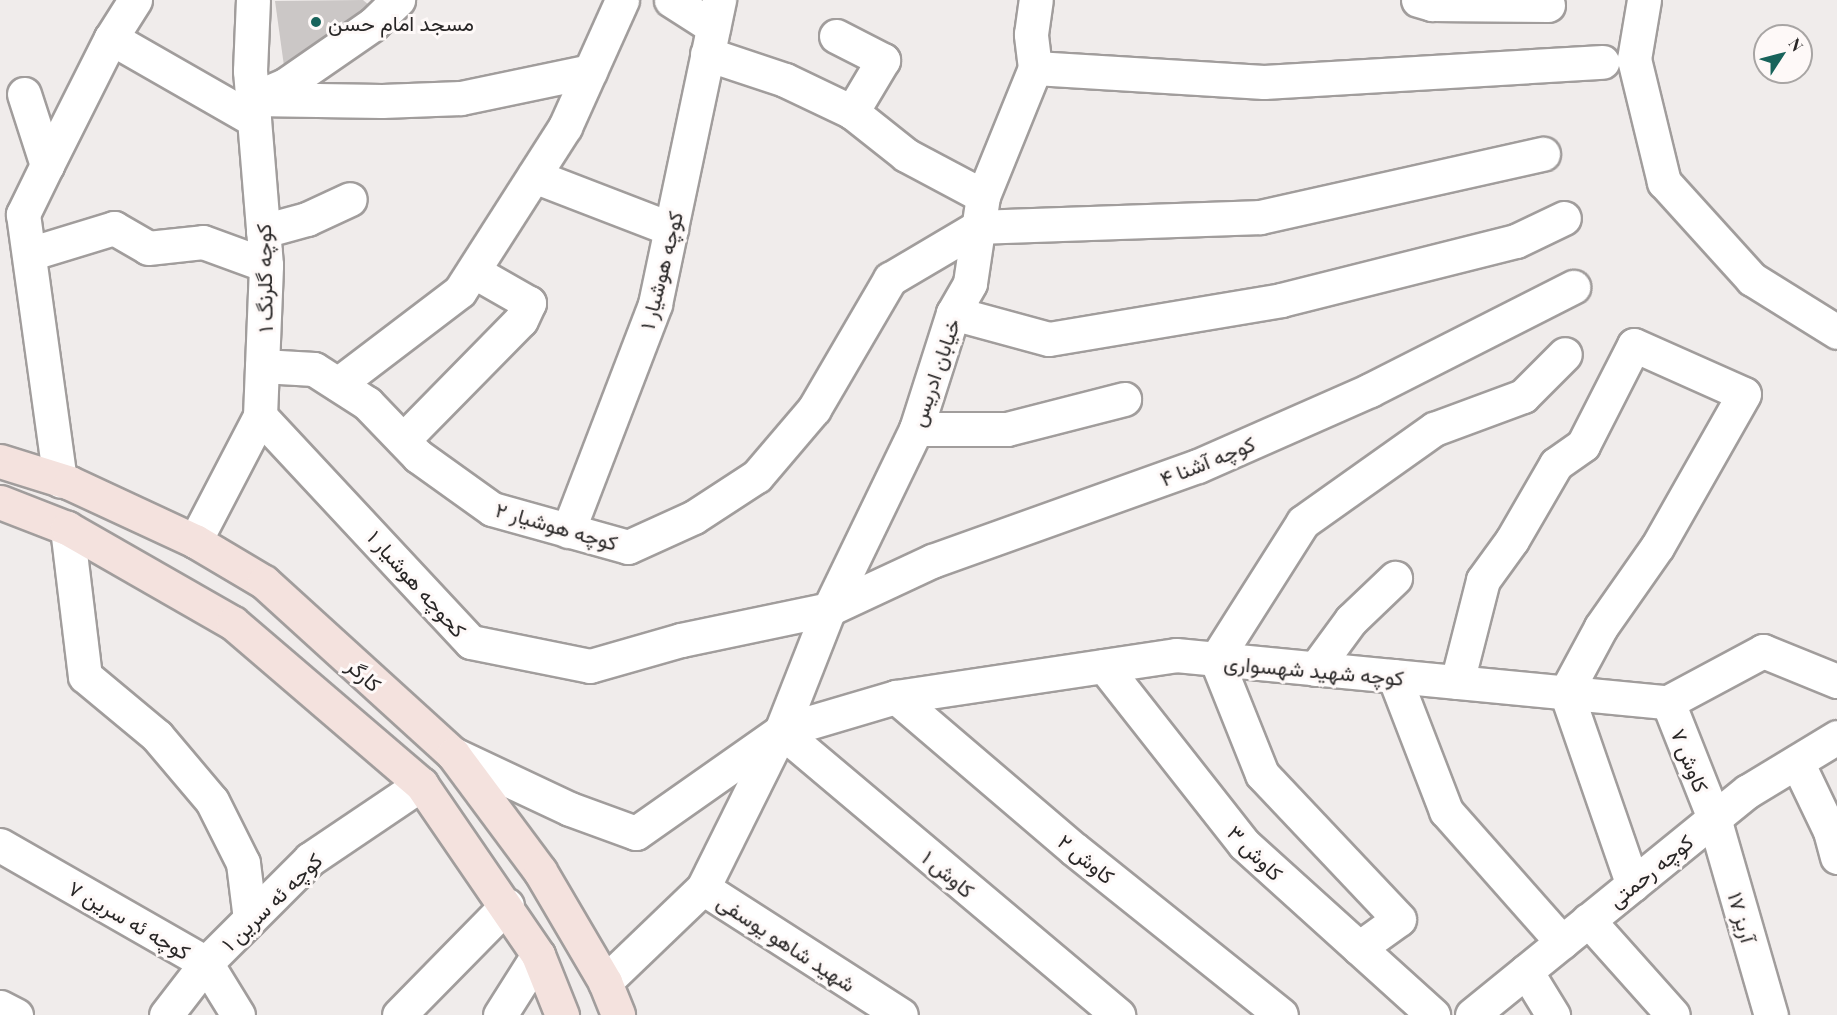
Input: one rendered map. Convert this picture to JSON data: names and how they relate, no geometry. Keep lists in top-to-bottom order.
{
  "streets": {
    "main road": ["کارگر"],
    "street": [
      "کوچه هوشیار ۱",
      "کوچه گلرنگ ۱",
      "خیابان ادریس",
      "کوچه آشنا ۴",
      "کوچه هوشیار ۲",
      "کحوچه هوشیار ۱",
      "کوچه شهید شهسواری",
      "کاوش ۷",
      "کاوش ۳",
      "کاوش ۲",
      "کوچه رحمتی",
      "کاوش ۱",
      "کوچه ئه سرین ۱",
      "آریز ۱۷",
      "کوچه ئه سرین ۷",
      "شهید شاهو یوسفی"
    ]
  },
  "crossings": [
    ["کوچه هوشیار ۱", "کوچه هوشیار ۲"],
    ["کوچه گلرنگ ۱", "کوچه هوشیار ۲"],
    ["کوچه گلرنگ ۱", "کحوچه هوشیار ۱"],
    ["کوچه گلرنگ ۱", "کارگر"],
    ["خیابان ادریس", "کوچه آشنا ۴"],
    ["خیابان ادریس", "کوچه هوشیار ۲"],
    ["خیابان ادریس", "کحوچه هوشیار ۱"],
    ["خیابان ادریس", "کوچه شهید شهسواری"],
    ["خیابان ادریس", "کارگر"],
    ["خیابان ادریس", "کاوش ۱"],
    ["خیابان ادریس", "شهید شاهو یوسفی"],
    ["کوچه آشنا ۴", "کحوچه هوشیار ۱"],
    ["کوچه شهید شهسواری", "کاوش ۷"],
    ["کوچه شهید شهسواری", "کاوش ۳"],
    ["کوچه شهید شهسواری", "کاوش ۲"],
    ["کوچه شهید شهسواری", "کاوش ۱"],
    ["کاوش ۷", "کوچه رحمتی"],
    ["کاوش ۷", "آریز ۱۷"],
    ["کوچه رحمتی", "آریز ۱۷"],
    ["کوچه ئه سرین ۱", "کوچه ئه سرین ۷"]
  ],
  "places": ["مسجد امام حسن"],
  "north": "top right"
}
